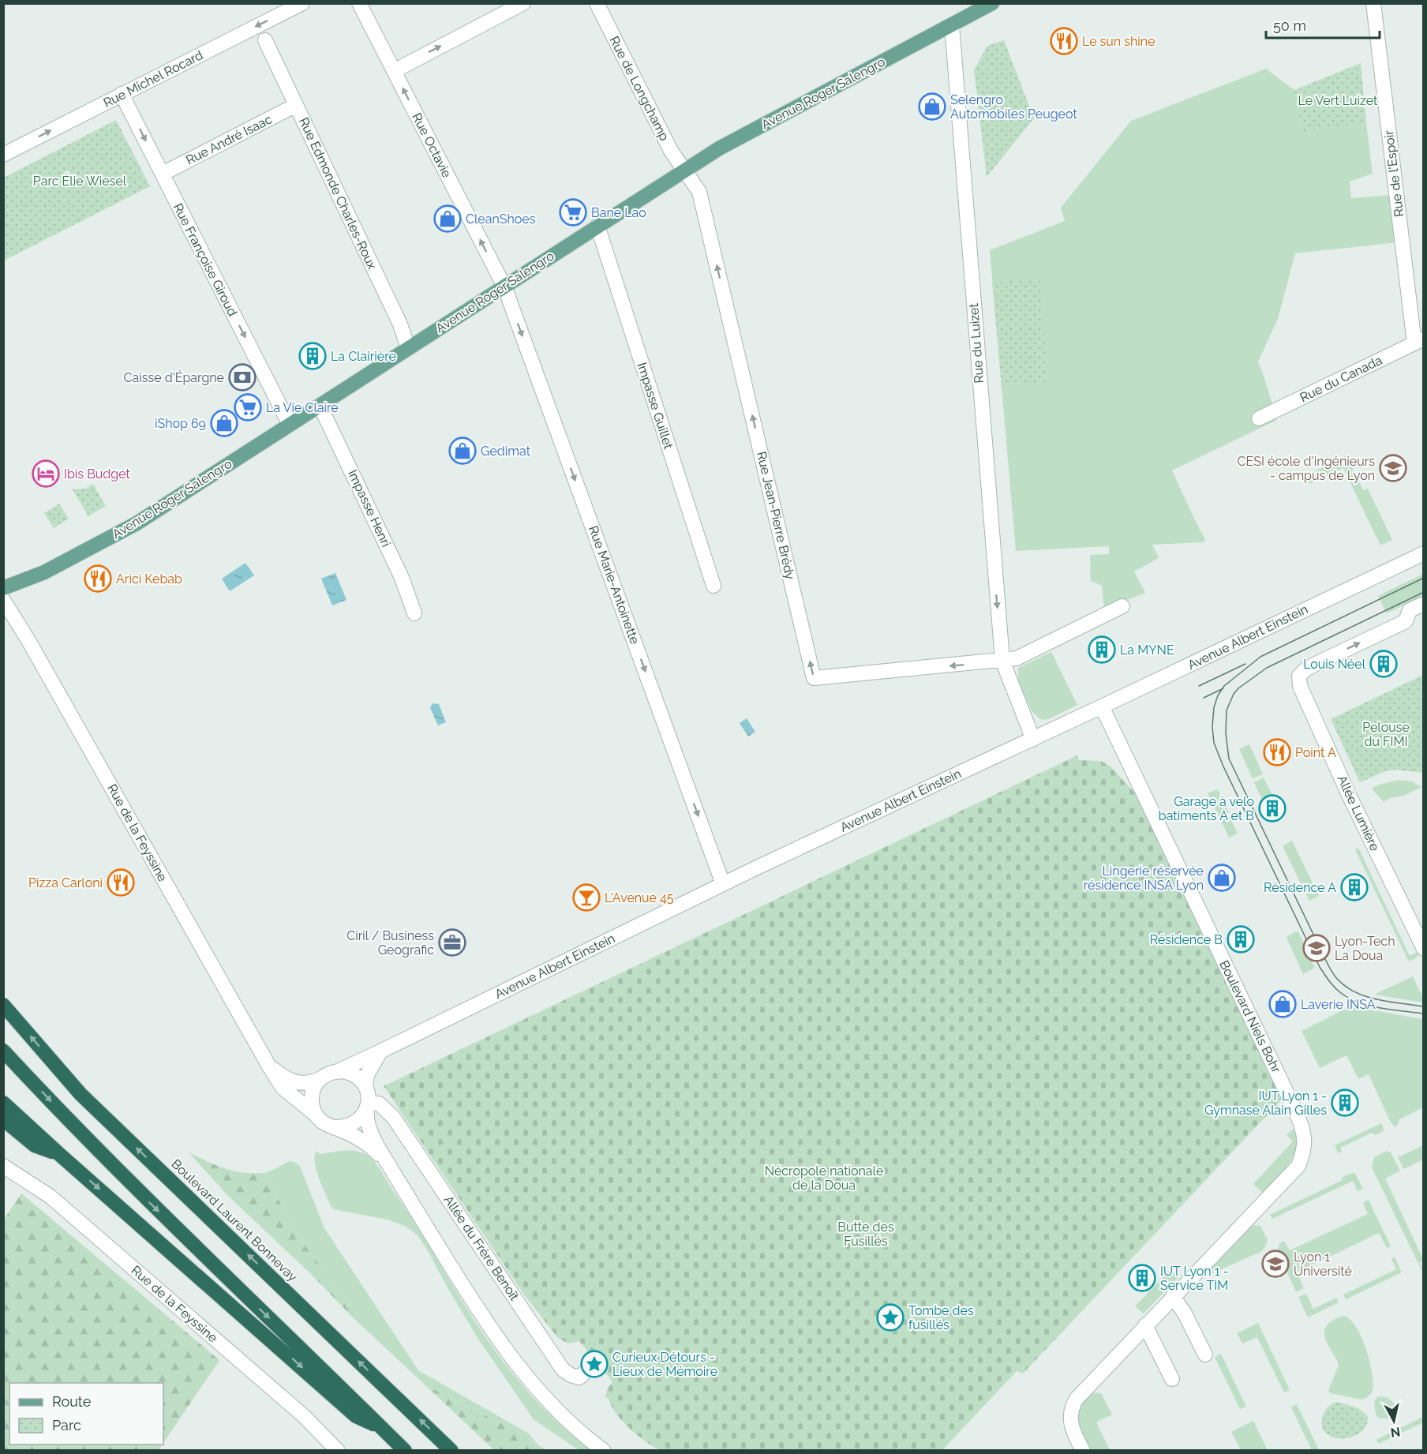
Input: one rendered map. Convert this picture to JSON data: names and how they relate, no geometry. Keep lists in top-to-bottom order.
{
  "streets": {
    "highway": ["Boulevard Laurent Bonnevay"],
    "main road": ["Avenue Roger Salengro"],
    "street": [
      "Rue Michel Rocard",
      "Rue de Longchamp",
      "Rue André Isaac",
      "Rue Octavie",
      "Rue de l'Espoir",
      "Rue Edmonde Charles-Roux",
      "Rue Françoise Giroud",
      "Rue du Luizet",
      "Rue du Canada",
      "Impasse Guillet",
      "Impasse Henri",
      "Rue Jean-Pierre Brédy",
      "Rue Marie-Antoinette",
      "Avenue Albert Einstein",
      "Allée Lumière",
      "Rue de la Feyssine",
      "Boulevard Niels Bohr",
      "Allée du Frère Benoît"
    ]
  },
  "crossings": [
    ["Rue Michel Rocard", "Rue Françoise Giroud"],
    ["Rue de Longchamp", "Avenue Roger Salengro"],
    ["Rue de Longchamp", "Rue Jean-Pierre Brédy"],
    ["Avenue Roger Salengro", "Rue Octavie"],
    ["Avenue Roger Salengro", "Rue Edmonde Charles-Roux"],
    ["Avenue Roger Salengro", "Rue Françoise Giroud"],
    ["Avenue Roger Salengro", "Rue du Luizet"],
    ["Avenue Roger Salengro", "Impasse Guillet"],
    ["Avenue Roger Salengro", "Impasse Henri"],
    ["Avenue Roger Salengro", "Rue Jean-Pierre Brédy"],
    ["Avenue Roger Salengro", "Rue Marie-Antoinette"],
    ["Rue André Isaac", "Rue Edmonde Charles-Roux"],
    ["Rue André Isaac", "Rue Françoise Giroud"],
    ["Rue Octavie", "Rue Marie-Antoinette"],
    ["Rue de l'Espoir", "Rue du Canada"],
    ["Rue du Luizet", "Rue Jean-Pierre Brédy"],
    ["Rue du Luizet", "Avenue Albert Einstein"],
    ["Rue Marie-Antoinette", "Avenue Albert Einstein"],
    ["Avenue Albert Einstein", "Rue de la Feyssine"],
    ["Avenue Albert Einstein", "Boulevard Niels Bohr"],
    ["Avenue Albert Einstein", "Allée du Frère Benoît"],
    ["Rue de la Feyssine", "Allée du Frère Benoît"]
  ],
  "one_way": [
    "Rue Octavie",
    "Rue Françoise Giroud",
    "Rue du Luizet",
    "Rue Jean-Pierre Brédy",
    "Rue Marie-Antoinette"
  ],
  "parks": [
    "Le Vert Luizet",
    "Parc Élie Wiesel",
    "Pelouse du FIMI",
    "Nécropole nationale de la Doua",
    "Butte des Fusillés"
  ],
  "places": {
    "restaurant": [
      "Le sun shine",
      "Arici Kebab",
      "Point A",
      "Pizza Carloni"
    ],
    "shop": [
      "Selengro Automobiles Peugeot",
      "CleanShoes",
      "iShop 69",
      "Gedimat",
      "Lingerie réservée résidence INSA Lyon",
      "Laverie INSA"
    ],
    "supermarket": ["Bane Lao", "La Vie Claire"],
    "building": [
      "La Clairière",
      "La MYNE",
      "Louis Néel",
      "Garage à velo batiments A et B",
      "Résidence A",
      "Résidence B",
      "IUT Lyon 1 - Gymnase Alain Gilles",
      "IUT Lyon 1 - Service TIM"
    ],
    "bank": ["Caisse d'Épargne"],
    "school or university": ["CESI école d'ingénieurs - campus de Lyon", "Lyon-Tech La Doua", "Lyon 1 Université"],
    "hotel": ["Ibis Budget"],
    "bar": ["L'Avenue 45"],
    "office": ["Ciril / Business Geografic"],
    "place": ["Tombe des fusillés", "Curieux Détours - Lieux de Mémoire"]
  },
  "legend": ["Route", "Parc"],
  "scale_bar": "50 m",
  "north": "bottom"
}
